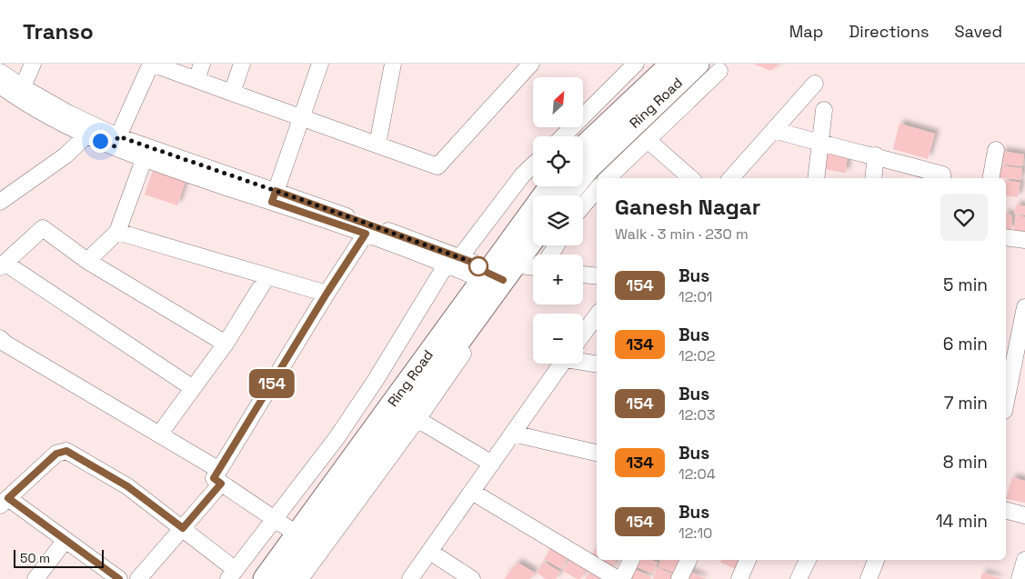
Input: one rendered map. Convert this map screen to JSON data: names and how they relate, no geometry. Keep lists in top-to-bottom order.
{
  "streets": {
    "highway": ["Ring Road"]
  },
  "lines": ["bus line 154"],
  "scale_bar": "50 m",
  "north": "top right",
  "page": {
    "header": "Transo",
    "nav": ["Map", "Directions", "Saved"],
    "on_map": "154",
    "map_buttons": ["+", "−"],
    "heading": ["Ganesh Nagar", "Walk · 3 min · 230 m"],
    "list": [
      {
        "mark": "154",
        "name": "Bus",
        "note": "12:01",
        "value": "5 min"
      },
      {
        "mark": "134",
        "name": "Bus",
        "note": "12:02",
        "value": "6 min"
      },
      {
        "mark": "154",
        "name": "Bus",
        "note": "12:03",
        "value": "7 min"
      },
      {
        "mark": "134",
        "name": "Bus",
        "note": "12:04",
        "value": "8 min"
      },
      {
        "mark": "154",
        "name": "Bus",
        "note": "12:10",
        "value": "14 min"
      }
    ],
    "scale": "50 m"
  }
}
